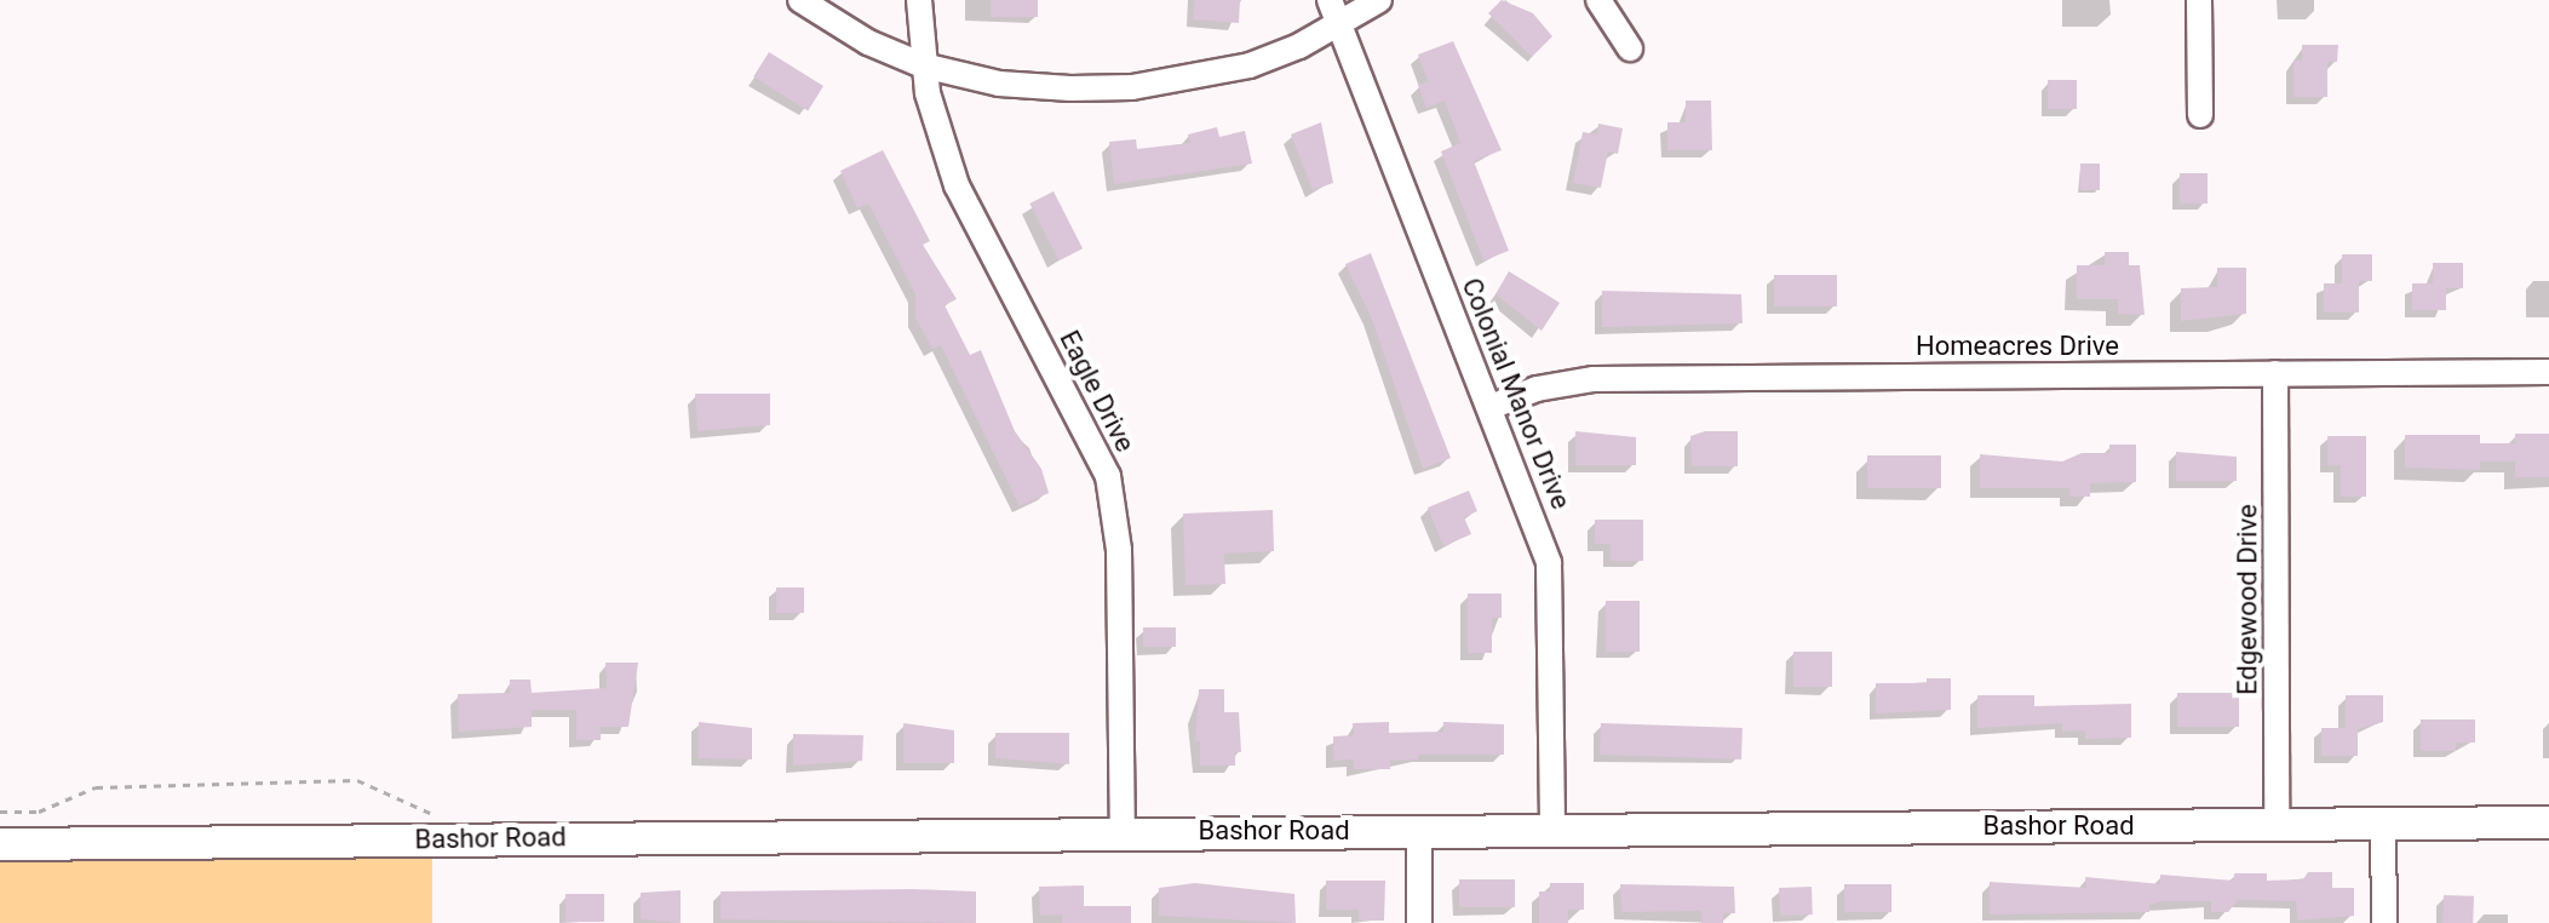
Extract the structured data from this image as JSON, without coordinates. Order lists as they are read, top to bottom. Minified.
{"streets":{"street":["Homeacres Drive","Eagle Drive","Colonial Manor Drive","Edgewood Drive","Bashor Road"]},"crossings":[["Homeacres Drive","Colonial Manor Drive"],["Homeacres Drive","Edgewood Drive"],["Eagle Drive","Bashor Road"],["Colonial Manor Drive","Bashor Road"],["Edgewood Drive","Bashor Road"]]}
